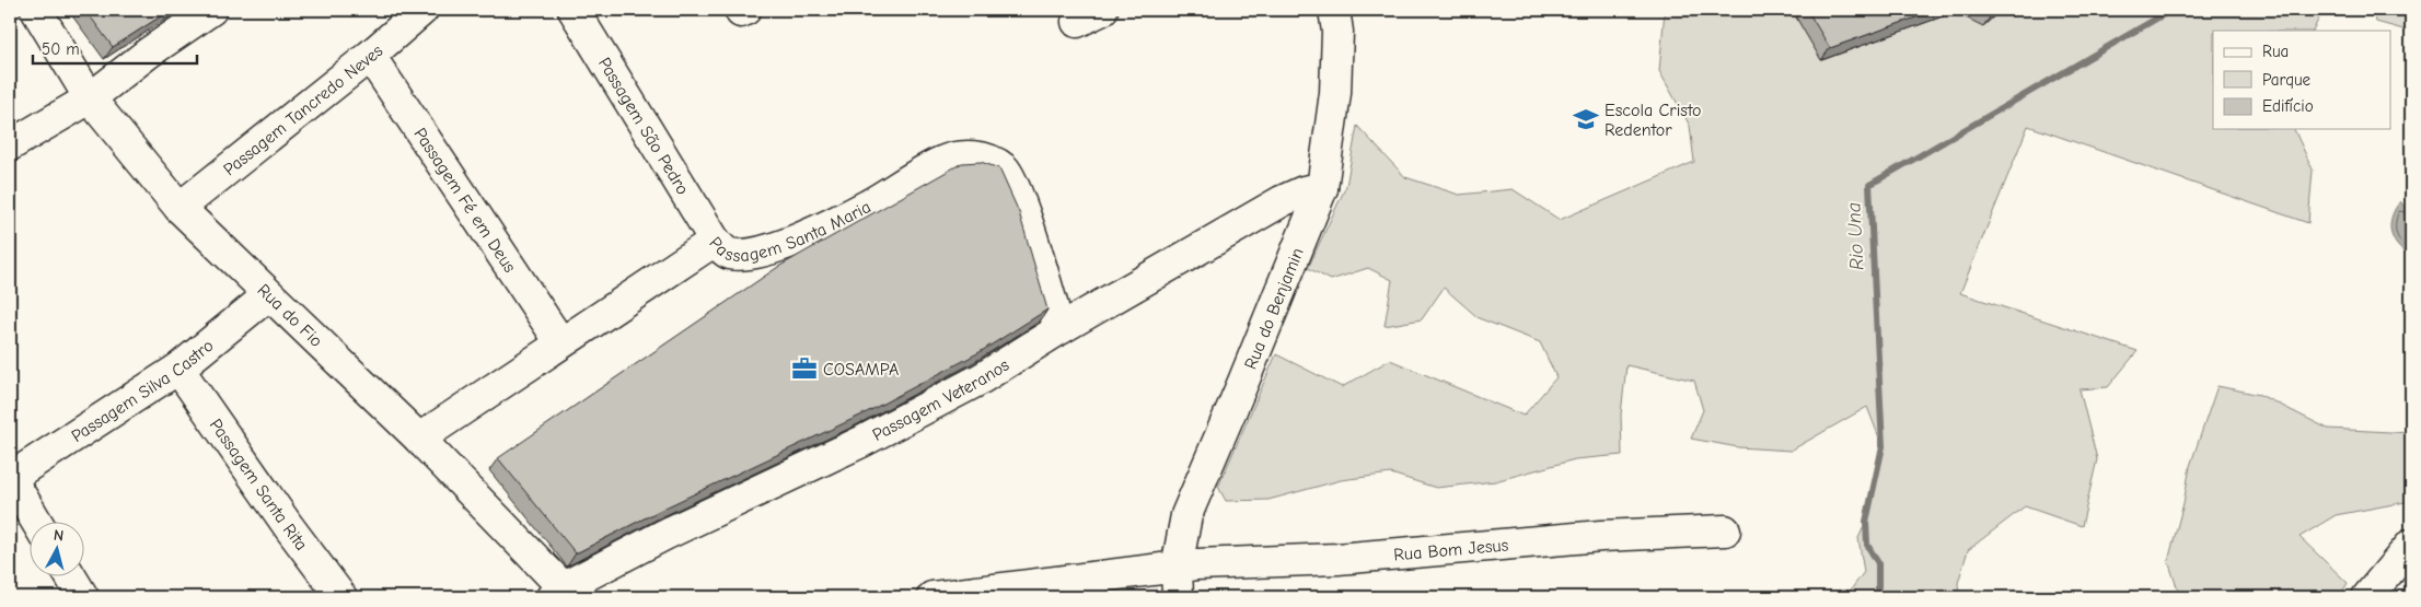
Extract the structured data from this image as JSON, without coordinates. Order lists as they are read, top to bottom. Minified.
{"streets":{"street":["Passagem Tancredo Neves","Passagem São Pedro","Passagem Fé em Deus","Passagem Santa Maria","Rua do Benjamin","Rua do Fio","Passagem Silva Castro","Passagem Veteranos","Passagem Santa Rita","Rua Bom Jesus"]},"crossings":[["Passagem Tancredo Neves","Passagem Fé em Deus"],["Passagem Tancredo Neves","Rua do Fio"],["Passagem São Pedro","Passagem Santa Maria"],["Passagem Fé em Deus","Passagem Santa Maria"],["Passagem Santa Maria","Rua do Fio"],["Passagem Santa Maria","Passagem Veteranos"],["Rua do Benjamin","Passagem Veteranos"],["Rua do Benjamin","Rua Bom Jesus"],["Rua do Fio","Passagem Silva Castro"],["Rua do Fio","Passagem Veteranos"],["Passagem Silva Castro","Passagem Santa Rita"]],"water":["Rio Una"],"places":{"school or university":["Escola Cristo Redentor"],"office":["COSAMPA"]},"legend":["Rua","Parque","Edifício"],"scale_bar":"50 m","north":"top"}
